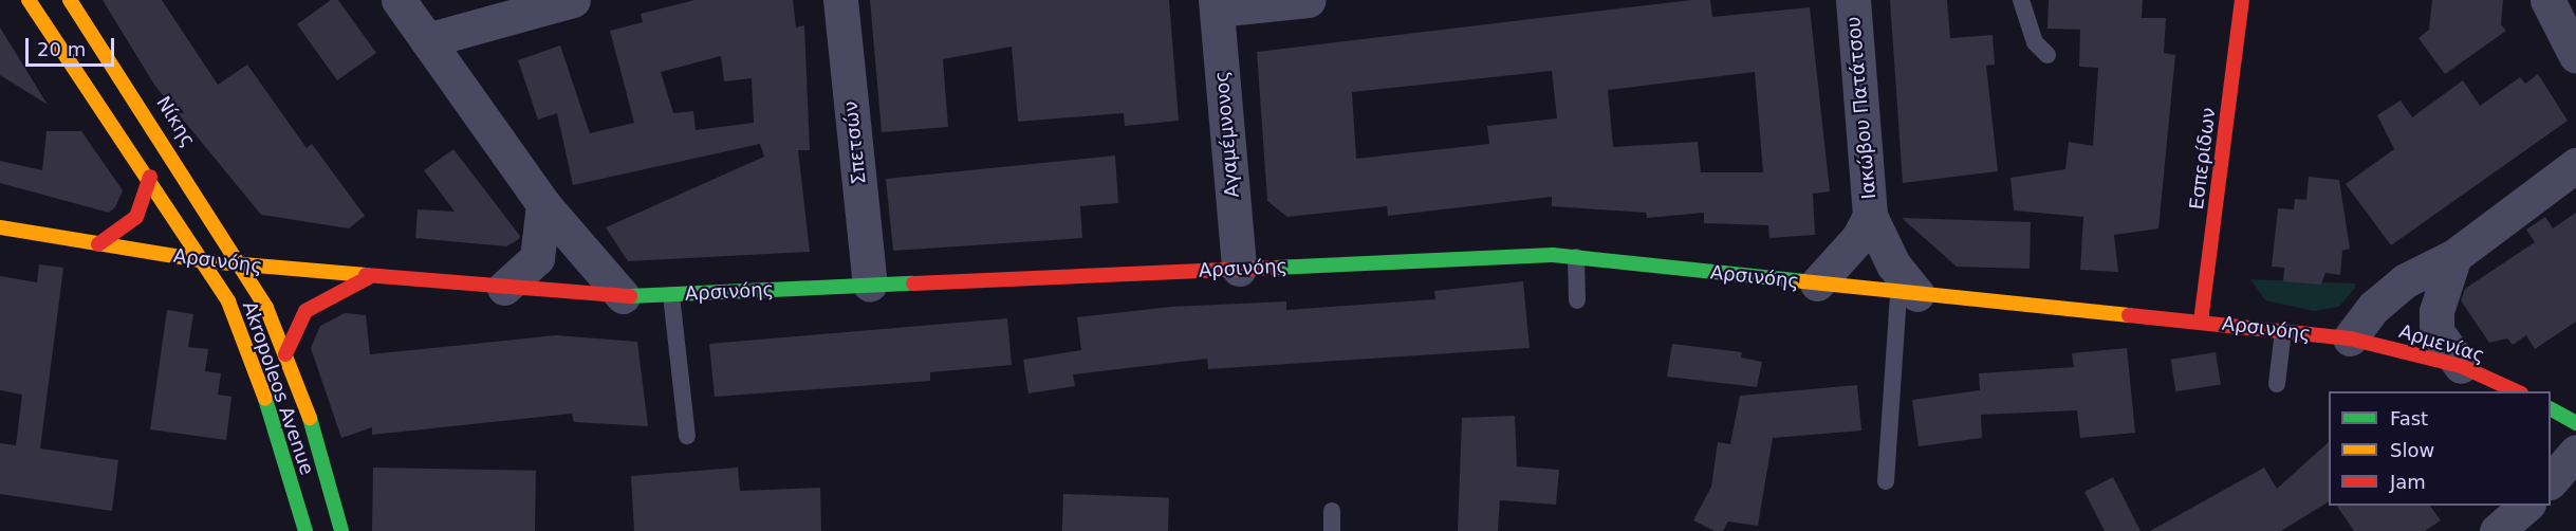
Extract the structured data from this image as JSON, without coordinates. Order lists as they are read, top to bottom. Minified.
{"streets":{"main road":["Νίκης","Εσπερίδων","Αρσινόης","Αρμενίας","Akropoleos Avenue"],"street":["Ιακώβου Πατάτσου","Αγαμέμνονος","Σπετσών"]},"crossings":[["Ιακώβου Πατάτσου","Αρσινόης"],["Νίκης","Αρσινόης"],["Νίκης","Akropoleos Avenue"],["Αγαμέμνονος","Αρσινόης"],["Σπετσών","Αρσινόης"],["Εσπερίδων","Αρσινόης"],["Αρσινόης","Αρμενίας"],["Αρσινόης","Akropoleos Avenue"]],"legend":["Fast","Slow","Jam"],"scale_bar":"20 m"}
